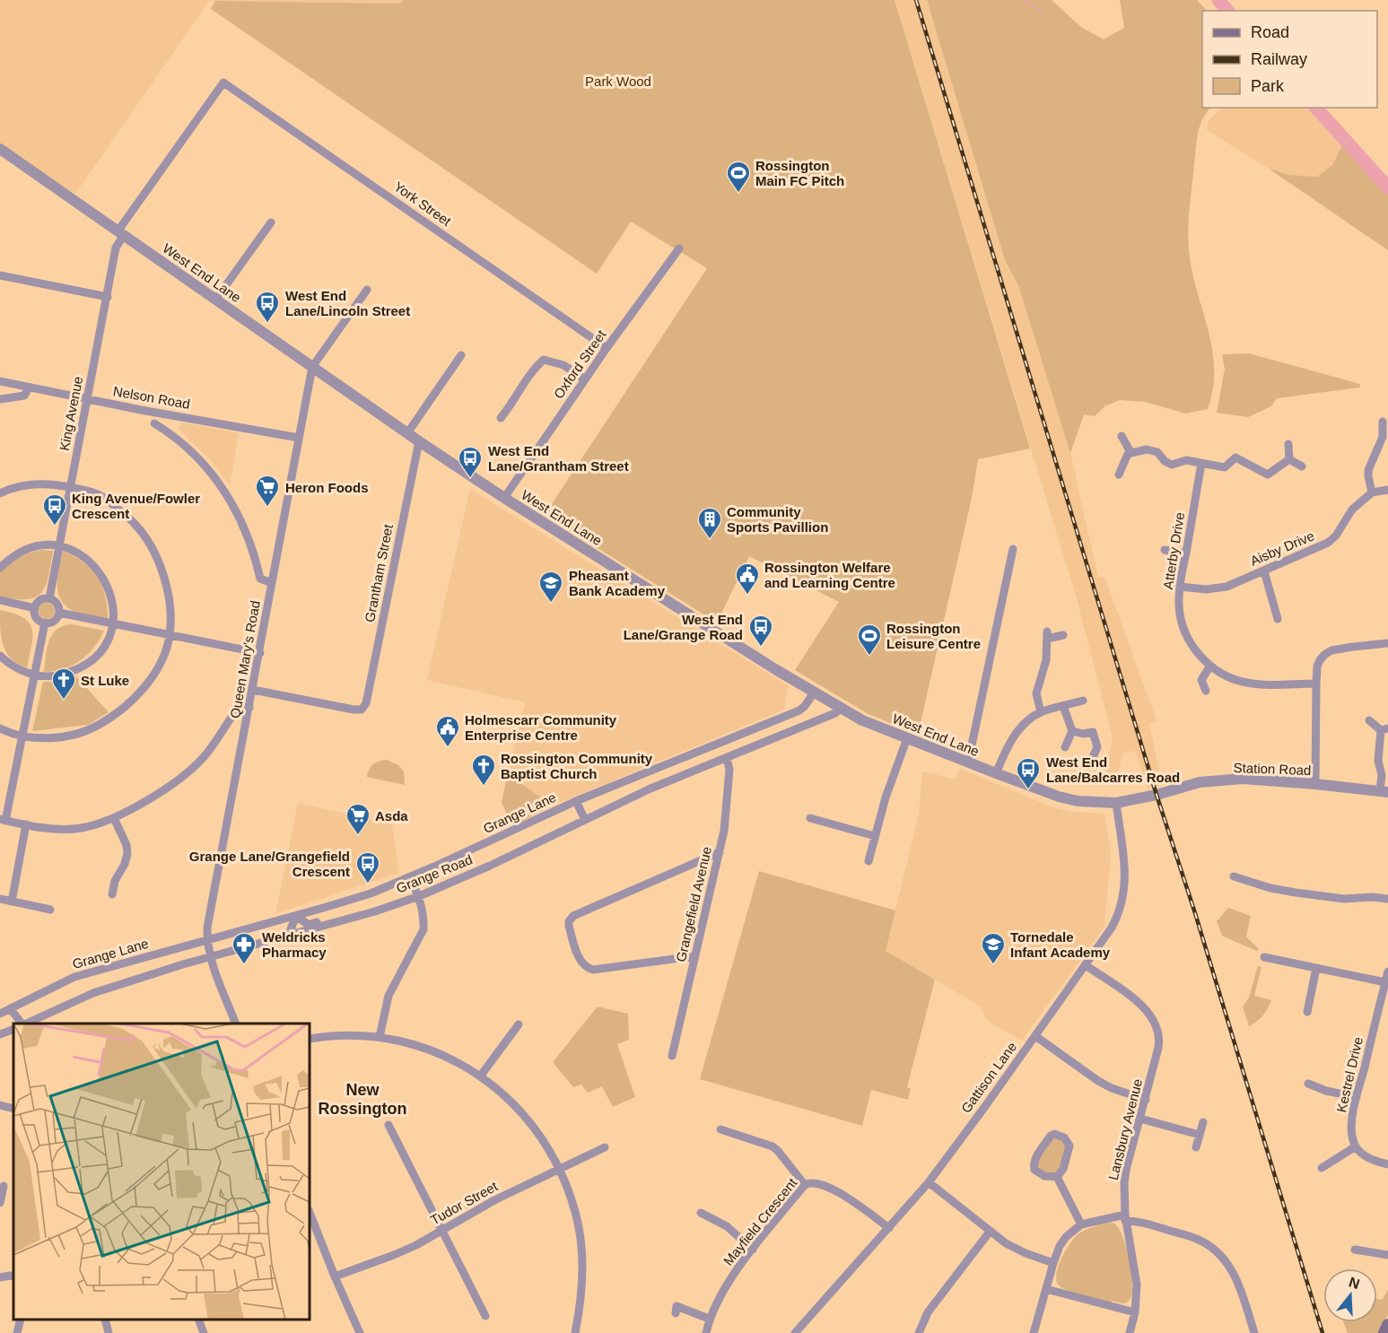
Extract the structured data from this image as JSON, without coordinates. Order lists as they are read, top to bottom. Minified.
{"streets":{"street":["York Street","West End Lane","Oxford Street","Nelson Road","King Avenue","Aisby Drive","Atterby Drive","Grantham Street","Queen Mary's Road","Station Road","Grange Lane","Grange Road","Grangefield Avenue","Kestrel Drive","Gattison Lane","Lansbury Avenue","Tudor Street","Mayfield Crescent"]},"crossings":[["York Street","Oxford Street"],["York Street","King Avenue"],["West End Lane","Oxford Street"],["West End Lane","King Avenue"],["West End Lane","Grantham Street"],["West End Lane","Queen Mary's Road"],["West End Lane","Station Road"],["West End Lane","Grange Lane"],["West End Lane","Grange Road"],["West End Lane","Gattison Lane"],["Nelson Road","King Avenue"],["Nelson Road","Queen Mary's Road"],["Aisby Drive","Atterby Drive"],["Grantham Street","Queen Mary's Road"],["Queen Mary's Road","Grange Lane"],["Queen Mary's Road","Grange Road"],["Grange Lane","Grange Road"],["Grange Road","Grangefield Avenue"],["Gattison Lane","Lansbury Avenue"],["Gattison Lane","Mayfield Crescent"]],"districts":["New Rossington"],"parks":["Park Wood"],"places":{"sports":["Rossington Main FC Pitch","Rossington Leisure Centre"],"bus stop":["West End Lane/Lincoln Street","West End Lane/Grantham Street","King Avenue/Fowler Crescent","West End Lane/Grange Road","West End Lane/Balcarres Road","Grange Lane/Grangefield Crescent"],"supermarket":["Heron Foods","Asda"],"building":["Community Sports Pavillion"],"public building":["Rossington Welfare and Learning Centre","Holmescarr Community Enterprise Centre"],"school or university":["Pheasant Bank Academy","Tornedale Infant Academy"],"church":["St Luke","Rossington Community Baptist Church"],"pharmacy":["Weldricks Pharmacy"]},"legend":["Road","Railway","Park"],"north":"top"}
